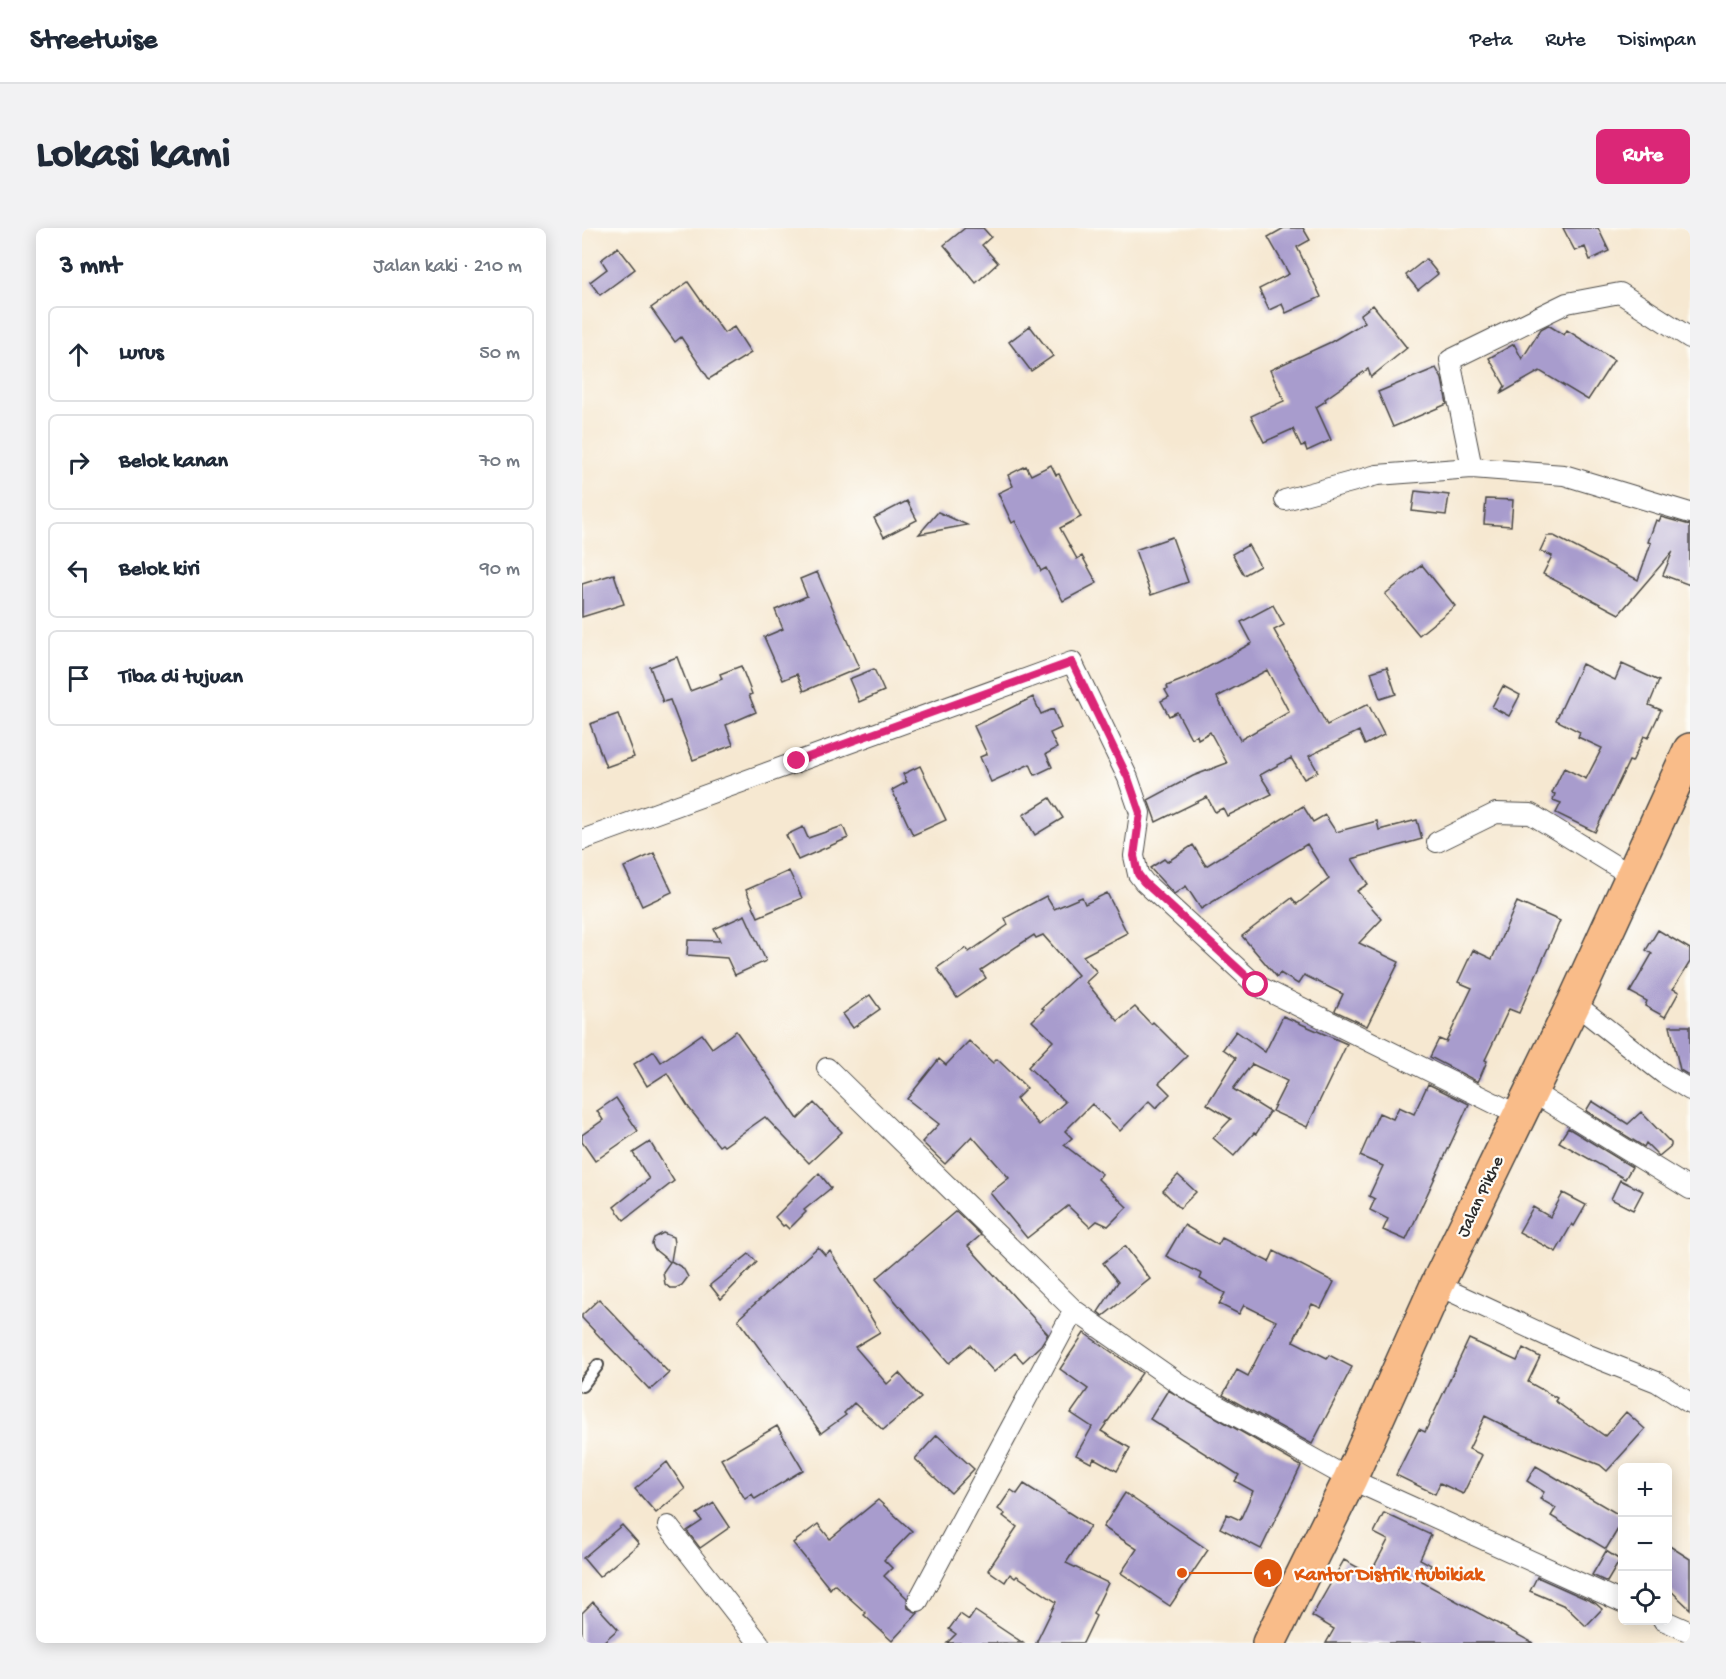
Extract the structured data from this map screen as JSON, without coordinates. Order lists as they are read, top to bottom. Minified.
{"streets":{"highway":["Jalan Pikhe"]},"places":["Kantor Distrik Hubikiak"],"page":{"header":"Streetwise","nav":["Peta","Rute","Disimpan"],"buttons":"Rute","title":"Lokasi kami","heading":["3 mnt","Jalan kaki · 210 m"],"list":[["Lurus","50 m"],["Belok kanan","70 m"],["Belok kiri","90 m"],"Tiba di tujuan"],"map_buttons":["+","−"]}}
